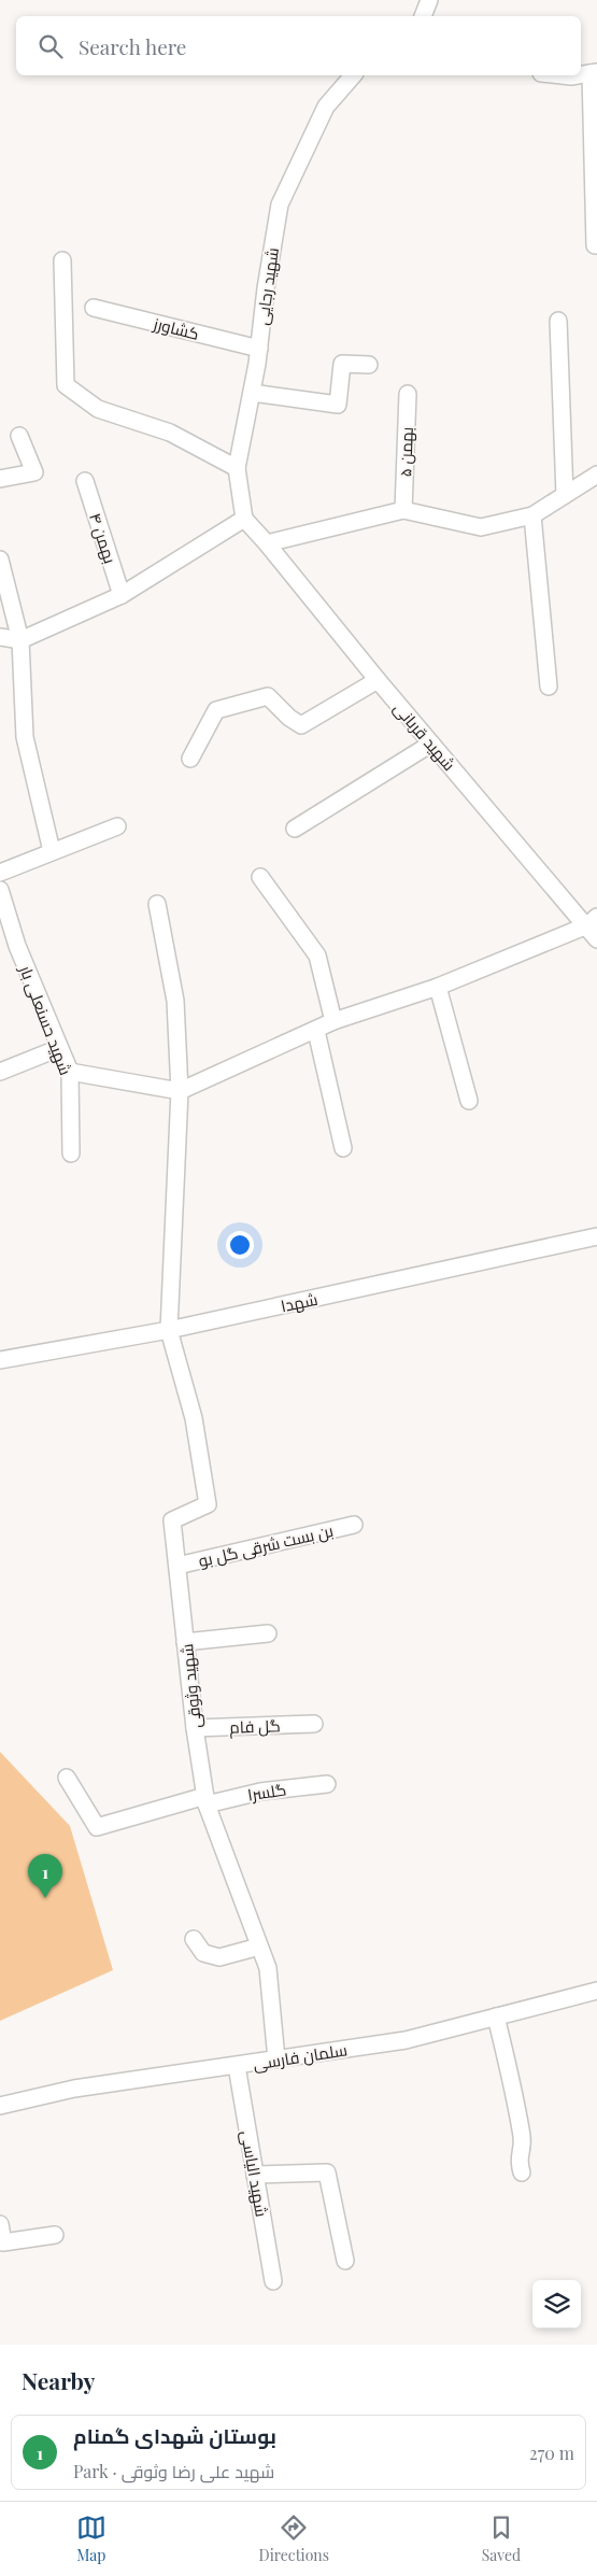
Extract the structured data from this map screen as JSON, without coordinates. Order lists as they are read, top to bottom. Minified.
{"streets":{"street":["شهید رجایی","کشاورز","بهمن ۵","بهمن ۴","شهید قربانی","شهید حسنعلی بار","شهدا","بن بست شرقی گل بو","شهید وثوقی","گل فام","گلسرا","سلمان فارسی","شهید الیاسی"]},"crossings":[["شهید رجایی","کشاورز"],["شهید رجایی","شهید قربانی"],["شهدا","شهید وثوقی"],["بن بست شرقی گل بو","شهید وثوقی"],["شهید وثوقی","گل فام"],["شهید وثوقی","گلسرا"],["شهید وثوقی","سلمان فارسی"],["سلمان فارسی","شهید الیاسی"]],"page":{"search":"Search here","pins":"1","heading":"Nearby","list":[{"mark":"1","name":"بوستان شهدای گمنام","note":"Park · شهید علی رضا وثوقی","value":"270 m"}],"nav":["Map","Directions","Saved"]}}
